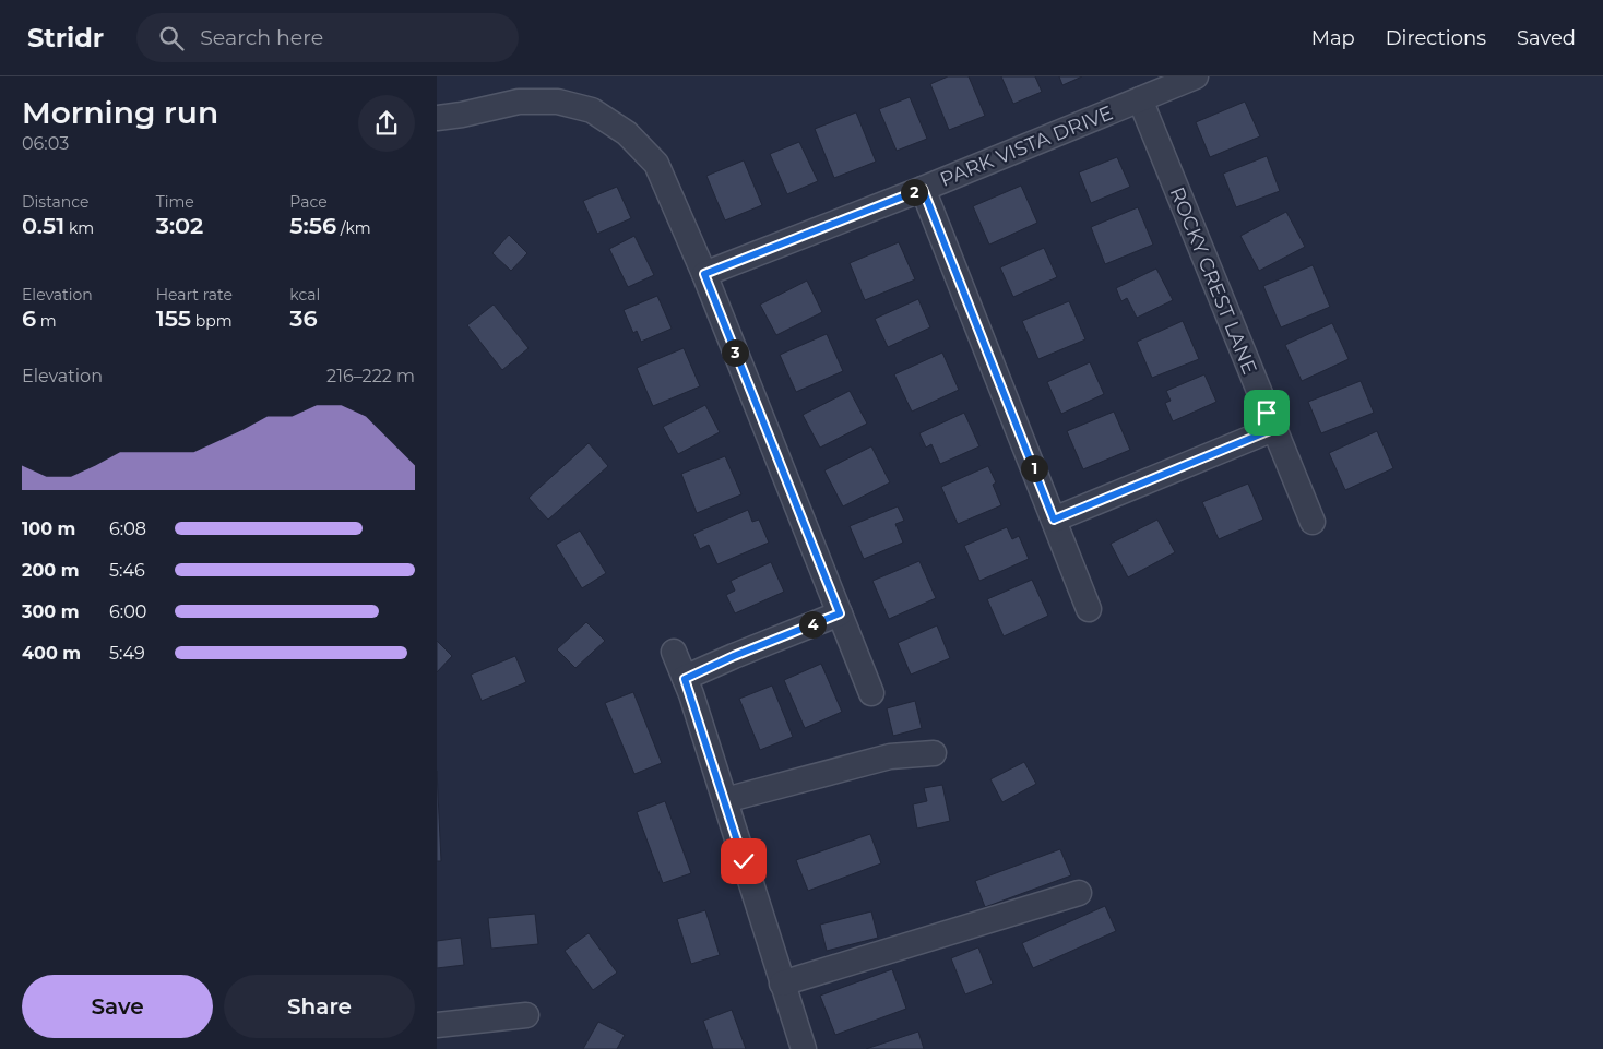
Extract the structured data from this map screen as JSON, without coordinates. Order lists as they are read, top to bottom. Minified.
{"streets":{"street":["PARK VISTA DRIVE","ROCKY CREST LANE"]},"crossings":[["PARK VISTA DRIVE","ROCKY CREST LANE"]],"page":{"header":"Stridr","search":"Search here","nav":["Map","Directions","Saved"],"heading":["Morning run","06:03"],"stats":[["Distance","0.51 km"],["Time","3:02"],["Pace","5:56 /km"],["Elevation","6 m"],["Heart rate","155 bpm"],["kcal","36"]],"pins":["2","3","1","4"],"chart":["Elevation","216–222 m"],"list":[{"name":"100 m","note":"6:08"},{"name":"200 m","note":"5:46"},{"name":"300 m","note":"6:00"},{"name":"400 m","note":"5:49"}],"buttons":["Save","Share"]}}
